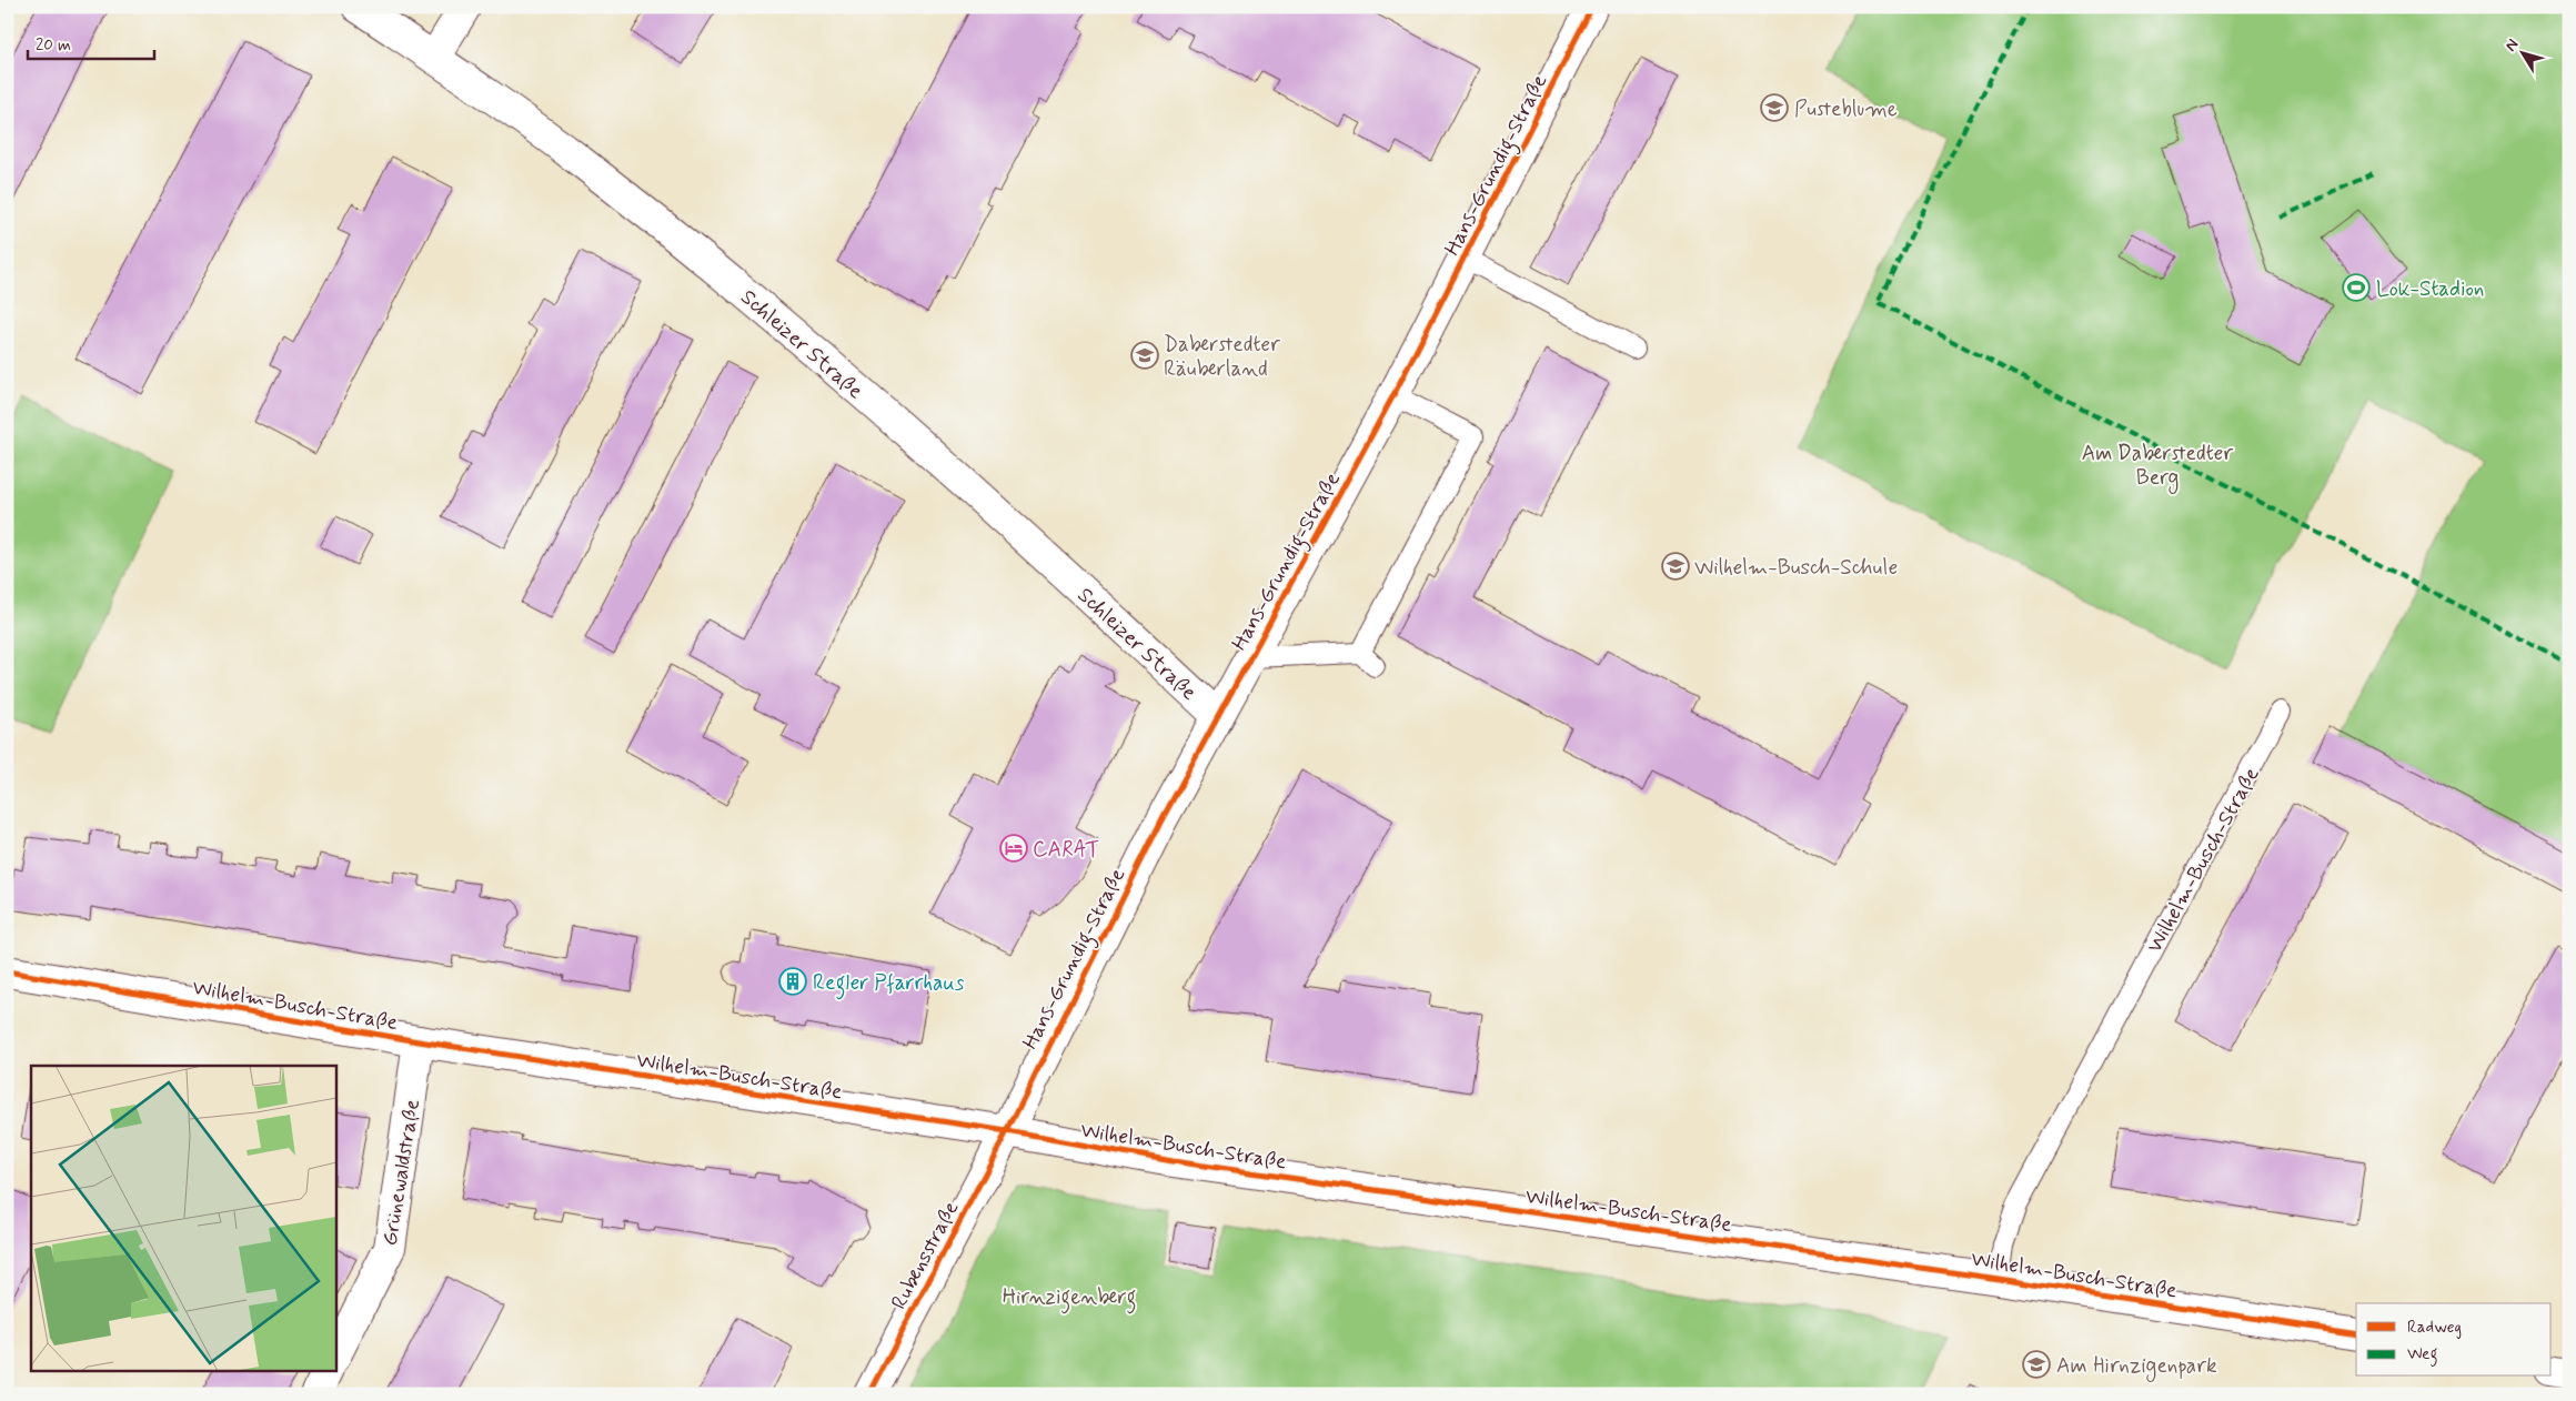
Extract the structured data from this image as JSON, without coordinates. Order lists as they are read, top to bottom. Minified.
{"streets":{"street":["Hans-Grundig-Straße","Schleizer Straße","Wilhelm-Busch-Straße","Grünewaldstraße","Rubensstraße"]},"crossings":[["Hans-Grundig-Straße","Schleizer Straße"],["Hans-Grundig-Straße","Wilhelm-Busch-Straße"],["Hans-Grundig-Straße","Rubensstraße"],["Wilhelm-Busch-Straße","Grünewaldstraße"],["Wilhelm-Busch-Straße","Rubensstraße"]],"parks":["Am Daberstedter Berg","Hirnzigenberg"],"places":{"school or university":["Pusteblume","Daberstedter Räuberland","Wilhelm-Busch-Schule","Am Hirnzigenpark"],"sports":["Lok-Stadion"],"hotel":["CARAT"],"building":["Regler Pfarrhaus"]},"legend":["Radweg","Weg"],"scale_bar":"20 m","north":"top left"}
